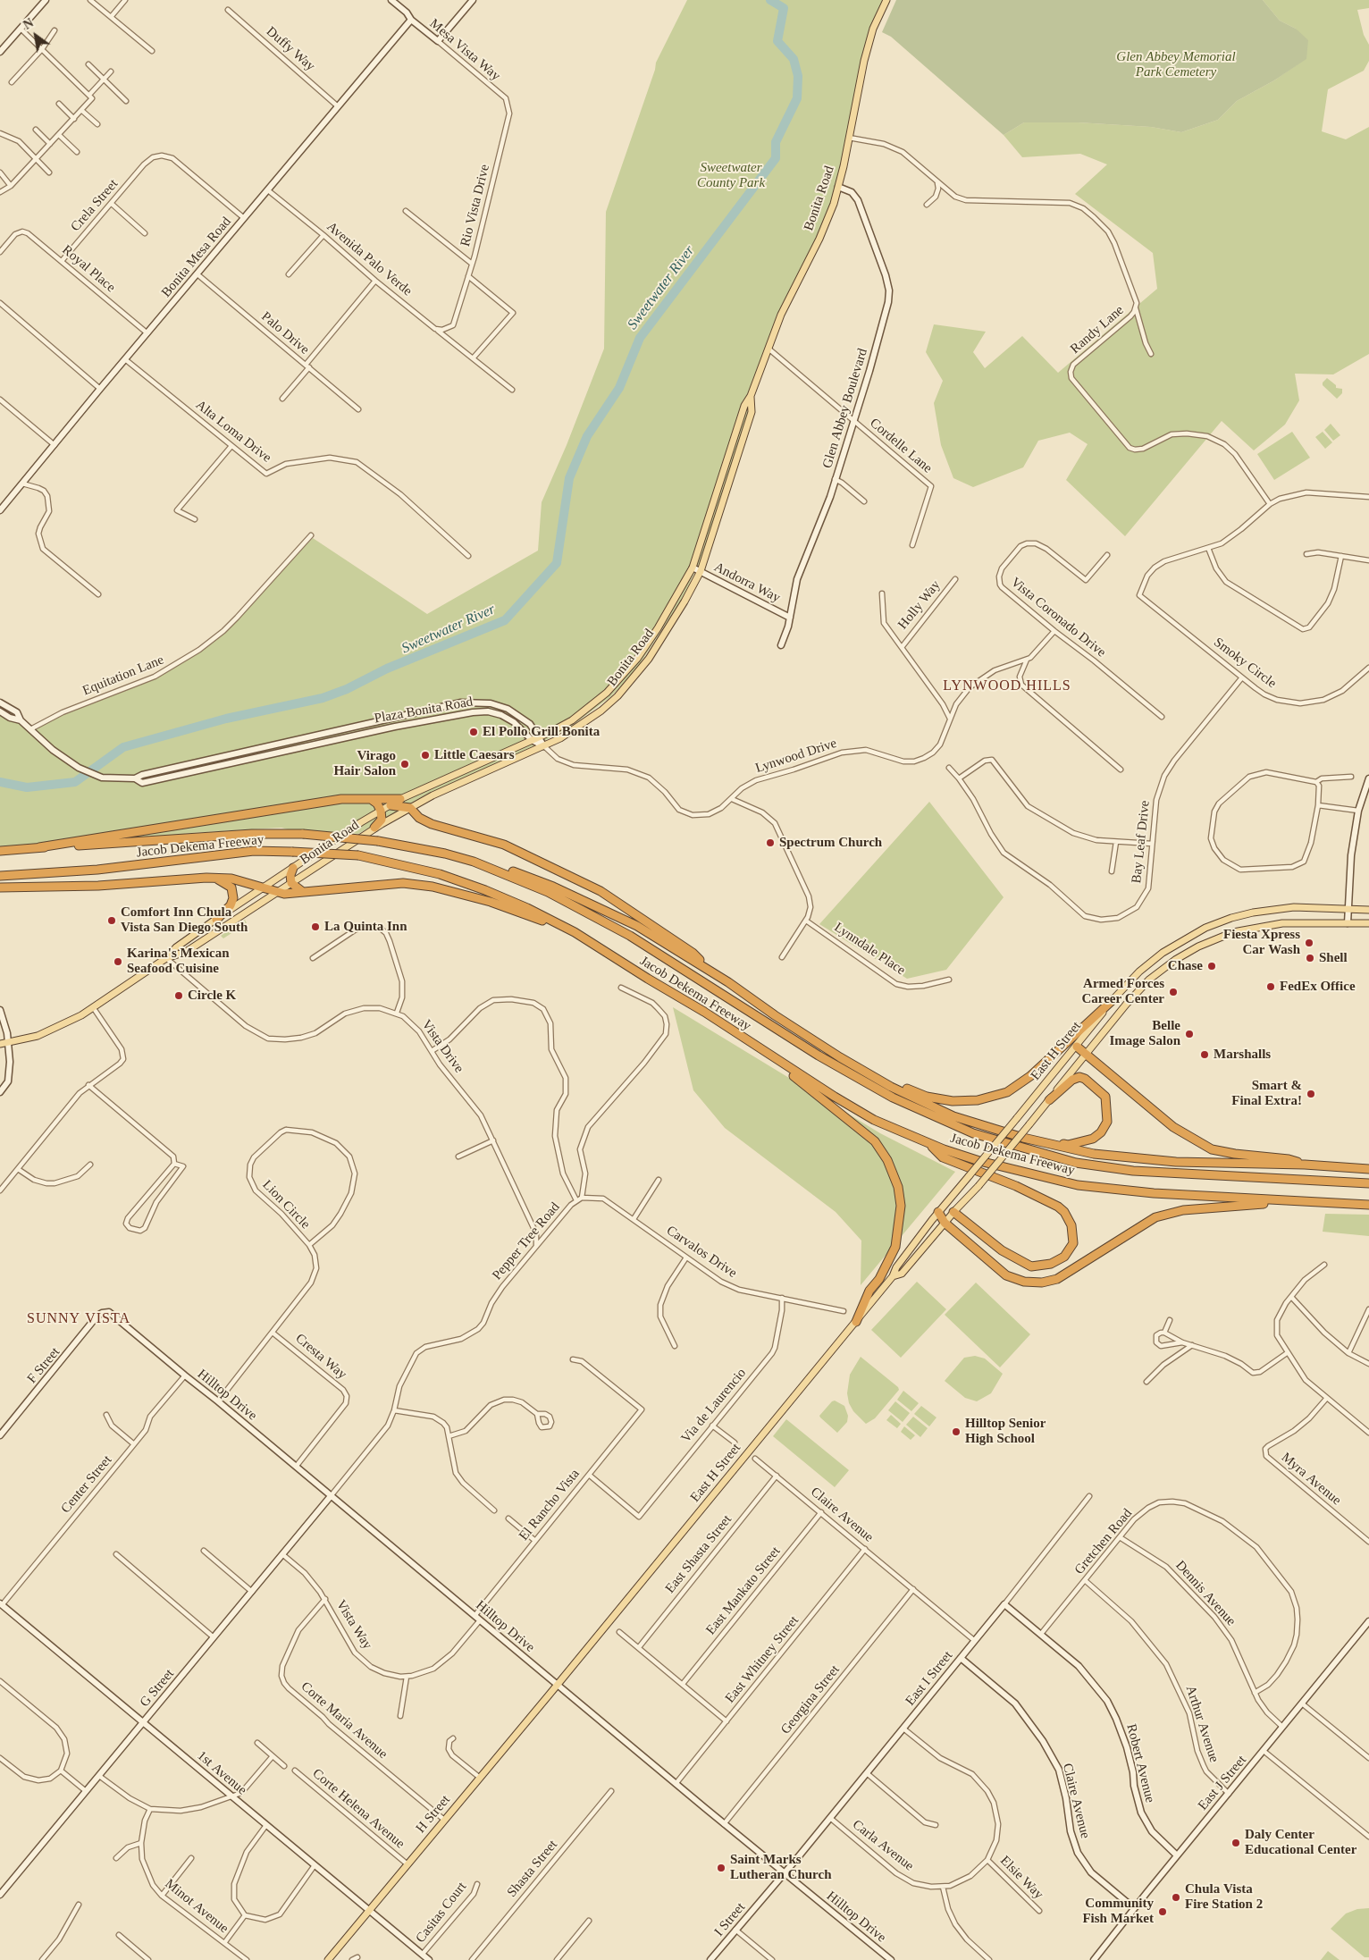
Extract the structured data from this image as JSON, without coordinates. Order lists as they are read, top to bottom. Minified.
{"streets":{"highway":["Jacob Dekema Freeway"],"main road":["Bonita Road","East H Street","H Street"],"street":["Duffy Way","Mesa Vista Way","Crela Street","Rio Vista Drive","Bonita Mesa Road","Avenida Palo Verde","Royal Place","Randy Lane","Palo Drive","Glen Abbey Boulevard","Alta Loma Drive","Cordelle Lane","Andorra Way","Holly Way","Vista Coronado Drive","Smoky Circle","Equitation Lane","Plaza Bonita Road","Lynwood Drive","Bay Leaf Drive","Lynndale Place","Vista Drive","Lion Circle","Pepper Tree Road","Carvalos Drive","Cresta Way","F Street","Hilltop Drive","Via de Laurencio","Myra Avenue","Center Street","El Rancho Vista","Claire Avenue","Gretchen Road","East Shasta Street","East Mankato Street","Dennis Avenue","Vista Way","East Whitney Street","East I Street","G Street","Georgina Street","Corte Maria Avenue","Arthur Avenue","Robert Avenue","1st Avenue","East J Street","Corte Helena Avenue","Carla Avenue","Shasta Street","Elsie Way","Minot Avenue","Casitas Court","I Street"]},"crossings":[["Duffy Way","Bonita Mesa Road"],["Mesa Vista Way","Rio Vista Drive"],["Mesa Vista Way","Bonita Mesa Road"],["Bonita Road","Randy Lane"],["Bonita Road","Glen Abbey Boulevard"],["Bonita Road","Cordelle Lane"],["Bonita Road","Andorra Way"],["Bonita Road","Plaza Bonita Road"],["Bonita Road","Lynwood Drive"],["Crela Street","Bonita Mesa Road"],["Crela Street","Royal Place"],["Rio Vista Drive","Avenida Palo Verde"],["Bonita Mesa Road","Avenida Palo Verde"],["Bonita Mesa Road","Royal Place"],["Bonita Mesa Road","Palo Drive"],["Bonita Mesa Road","Alta Loma Drive"],["Glen Abbey Boulevard","Cordelle Lane"],["Glen Abbey Boulevard","Andorra Way"],["Holly Way","Lynwood Drive"],["Vista Coronado Drive","Lynwood Drive"],["Smoky Circle","Bay Leaf Drive"],["Equitation Lane","Plaza Bonita Road"],["Plaza Bonita Road","Lynwood Drive"],["Vista Drive","Pepper Tree Road"],["East H Street","Hilltop Drive"],["East H Street","H Street"],["Lion Circle","Cresta Way"],["Lion Circle","Hilltop Drive"],["Pepper Tree Road","Carvalos Drive"],["Pepper Tree Road","Hilltop Drive"],["Pepper Tree Road","G Street"],["Carvalos Drive","Via de Laurencio"],["Cresta Way","Hilltop Drive"],["F Street","Hilltop Drive"],["Hilltop Drive","Center Street"],["Hilltop Drive","El Rancho Vista"],["Hilltop Drive","Vista Way"],["Hilltop Drive","East Whitney Street"],["Hilltop Drive","East I Street"],["Hilltop Drive","G Street"],["Hilltop Drive","Georgina Street"],["Hilltop Drive","H Street"],["Hilltop Drive","I Street"],["Via de Laurencio","El Rancho Vista"],["Center Street","1st Avenue"],["Claire Avenue","East Shasta Street"],["Claire Avenue","East Mankato Street"],["Claire Avenue","East Whitney Street"],["Claire Avenue","East I Street"],["Claire Avenue","Georgina Street"],["Claire Avenue","East J Street"],["Gretchen Road","Dennis Avenue"],["Gretchen Road","Arthur Avenue"],["Gretchen Road","Robert Avenue"],["Dennis Avenue","East J Street"],["Vista Way","G Street"],["Vista Way","Corte Maria Avenue"],["East I Street","Robert Avenue"],["East I Street","Carla Avenue"],["East I Street","Elsie Way"],["East I Street","I Street"],["G Street","1st Avenue"],["Corte Maria Avenue","H Street"],["Arthur Avenue","East J Street"],["Robert Avenue","East J Street"],["1st Avenue","H Street"],["1st Avenue","Casitas Court"],["Corte Helena Avenue","H Street"],["Carla Avenue","Elsie Way"]],"districts":["LYNWOOD HILLS","SUNNY VISTA"],"water":["Sweetwater River"],"parks":["Glen Abbey Memorial Park Cemetery","Sweetwater County Park"],"places":["El Pollo Grill Bonita","Little Caesars","Virago Hair Salon","Spectrum Church","Comfort Inn Chula Vista San Diego South","La Quinta Inn","Fiesta Xpress Car Wash","Shell","Karina's Mexican Seafood Cuisine","Chase","FedEx Office","Armed Forces Career Center","Circle K","Belle Image Salon","Marshalls","Smart & Final Extra!","Hilltop Senior High School","Daly Center Educational Center","Saint Marks Lutheran Church","Chula Vista Fire Station 2","Community Fish Market"],"north":"top left"}
